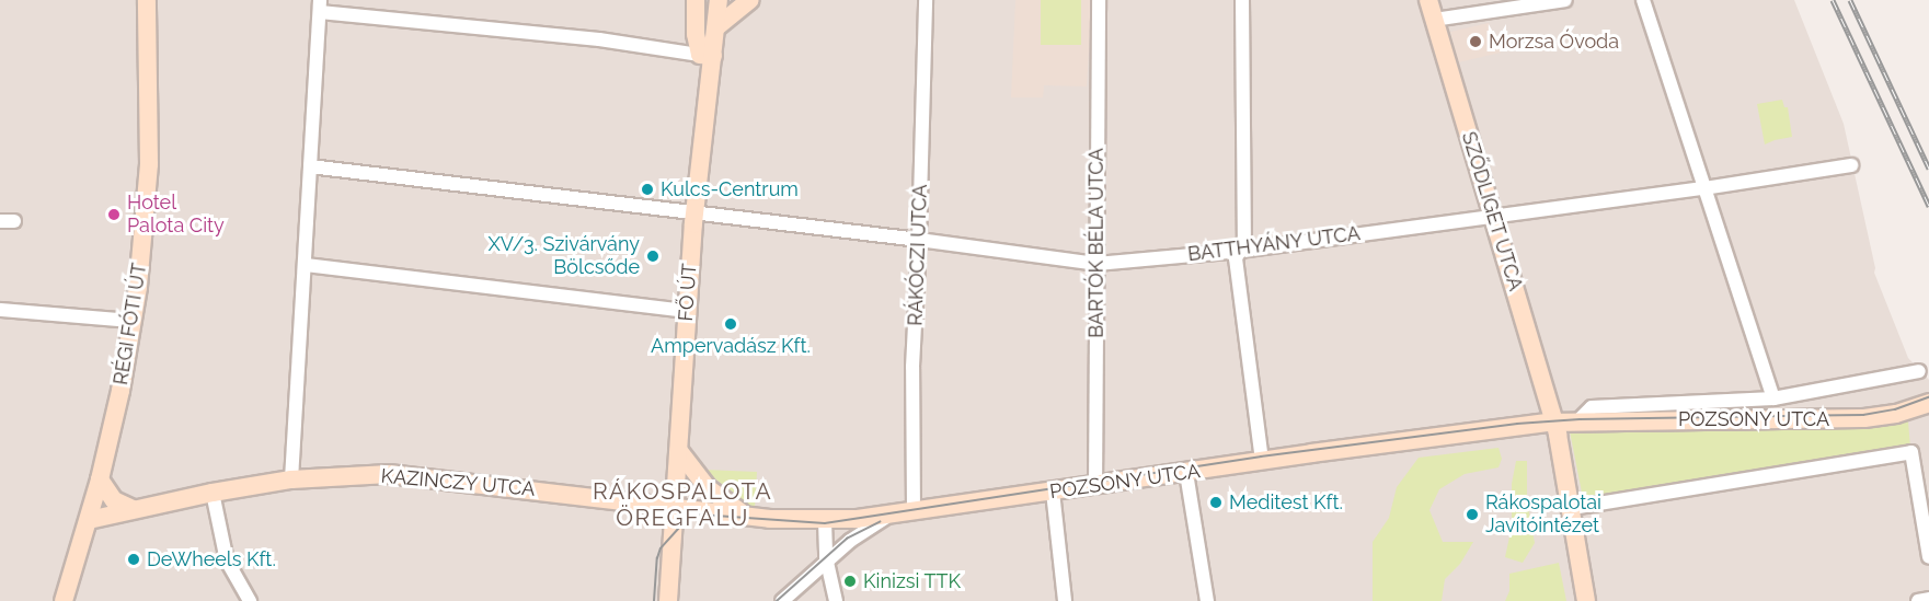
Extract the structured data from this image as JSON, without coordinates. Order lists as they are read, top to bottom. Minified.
{"streets":{"street":["SZŐDLIGET UTCA","BARTÓK BÉLA UTCA","BATTHYÁNY UTCA","RÁKÓCZI UTCA","FŐ ÚT","RÉGI FÓTI ÚT","POZSONY UTCA","KAZINCZY UTCA"]},"crossings":[["SZŐDLIGET UTCA","BATTHYÁNY UTCA"],["SZŐDLIGET UTCA","POZSONY UTCA"],["BARTÓK BÉLA UTCA","BATTHYÁNY UTCA"],["BARTÓK BÉLA UTCA","POZSONY UTCA"],["BATTHYÁNY UTCA","RÁKÓCZI UTCA"],["BATTHYÁNY UTCA","FŐ ÚT"],["RÁKÓCZI UTCA","POZSONY UTCA"],["FŐ ÚT","POZSONY UTCA"],["FŐ ÚT","KAZINCZY UTCA"],["RÉGI FÓTI ÚT","KAZINCZY UTCA"],["POZSONY UTCA","KAZINCZY UTCA"]],"districts":["RÁKOSPALOTA ÖREGFALU"],"places":["Morzsa Óvoda","Kulcs-Centrum","Hotel Palota City","XV/3. Szivárvány Bölcsőde","Ampervadász Kft.","Meditest Kft.","Rákospalotai Javítóintézet","DeWheels Kft.","Kinizsi TTK"]}
